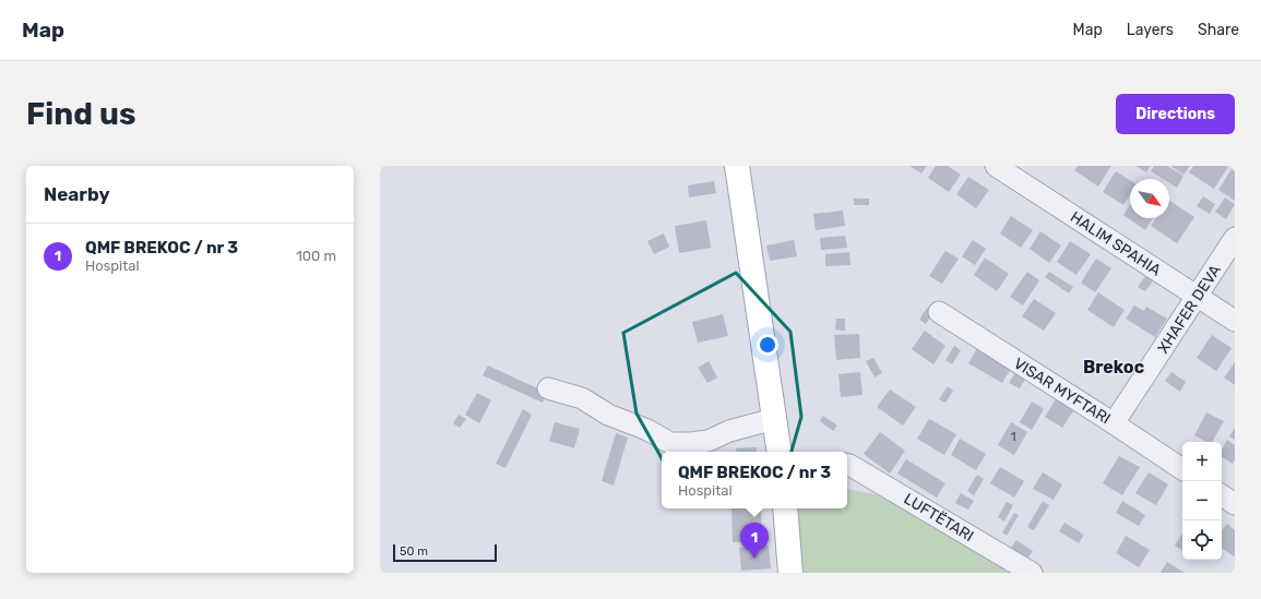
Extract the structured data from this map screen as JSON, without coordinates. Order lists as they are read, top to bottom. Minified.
{"streets":{"street":["HALIM SPAHIA","XHAFER DEVA","VISAR MYFTARI","LUFTËTARI"]},"crossings":[["HALIM SPAHIA","XHAFER DEVA"],["XHAFER DEVA","VISAR MYFTARI"]],"districts":["Brekoc"],"house_numbers":["1"],"scale_bar":"50 m","north":"bottom right","page":{"header":"Map","nav":["Map","Layers","Share"],"buttons":"Directions","title":"Find us","heading":"Nearby","list":[{"mark":"1","name":"QMF BREKOC / nr 3","note":"Hospital","value":"100 m"}],"map_buttons":["+","−"],"popup":["QMF BREKOC / nr 3","Hospital"],"pins":"1","scale":"50 m"}}
